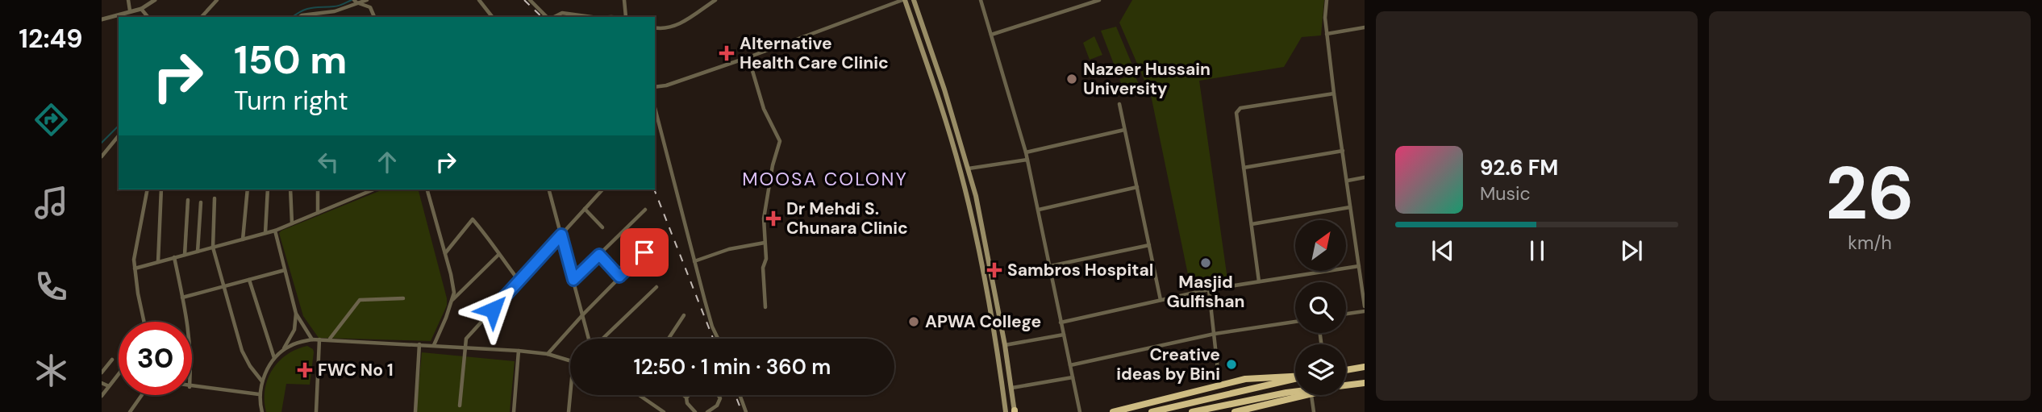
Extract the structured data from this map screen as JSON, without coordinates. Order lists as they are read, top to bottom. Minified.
{"districts":["MOOSA COLONY"],"places":{"health":["Alternative Health Care Clinic","Dr Mehdi S. Chunara Clinic","Sambros Hospital","FWC No 1"],"other":["Nazeer Hussain University","Masjid Gulfishan","APWA College","Creative ideas by Bini"]},"north":"top right","page":{"tabs":"12:49","tile":["26","km/h"],"turn":["150 m","Turn right"],"song":["92.6 FM","Music"],"limit":"30","trip":"12:50 · 1 min · 360 m"}}
